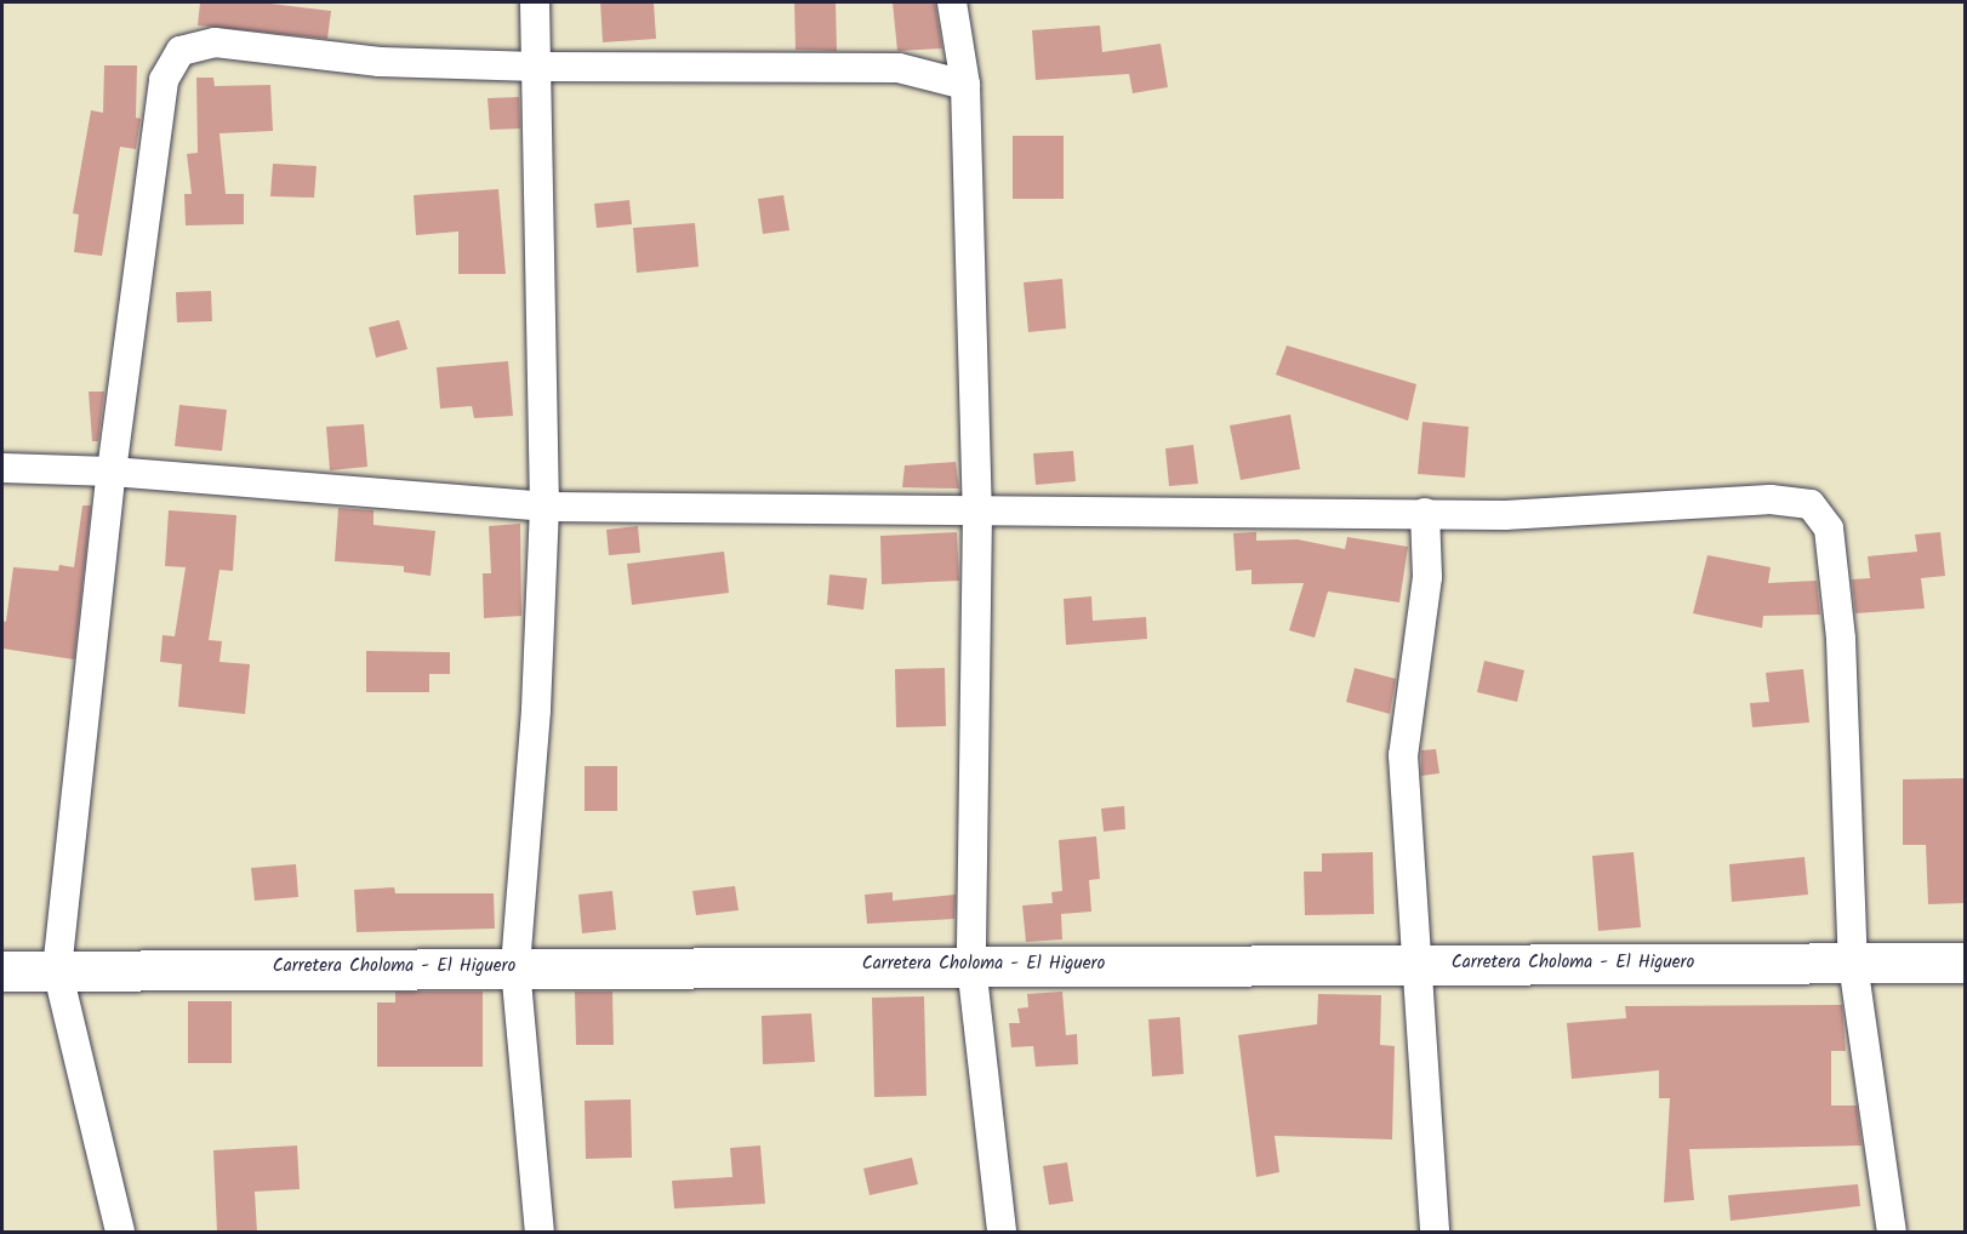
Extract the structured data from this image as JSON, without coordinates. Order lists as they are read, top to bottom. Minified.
{"streets":{"street":["Carretera Choloma - El Higuero"]}}
